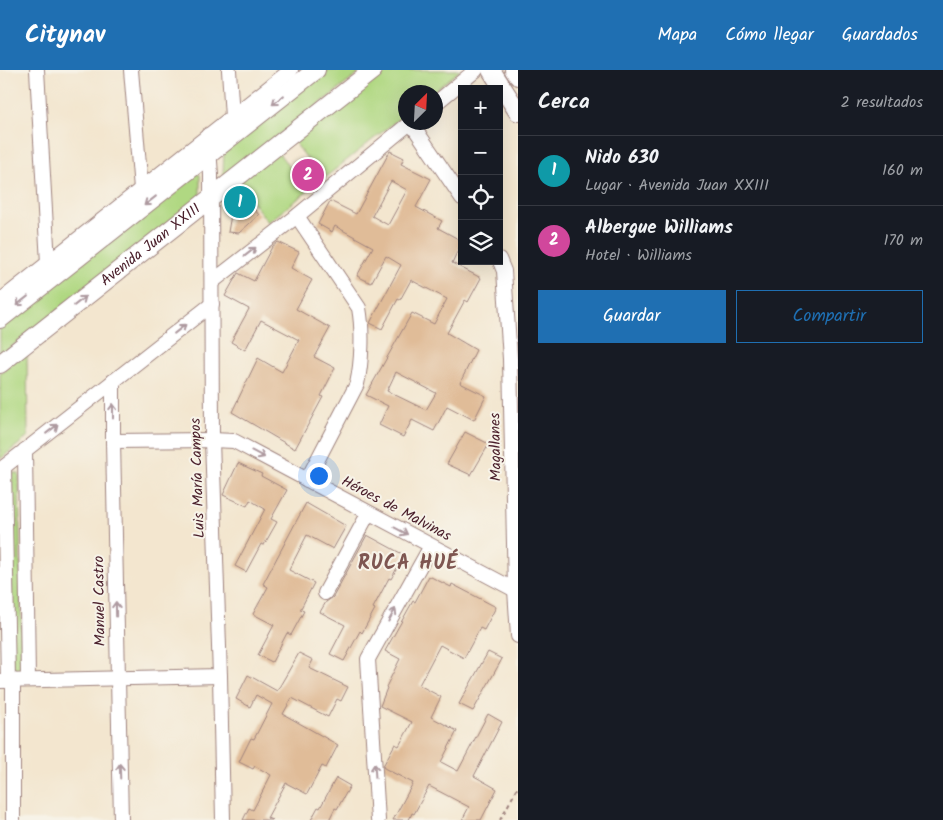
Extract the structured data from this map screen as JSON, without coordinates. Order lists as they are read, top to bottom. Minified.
{"streets":{"street":["Avenida Juan XXIII","Magallanes","Luis María Campos","Héroes de Malvinas","Manuel Castro"]},"crossings":[["Avenida Juan XXIII","Luis María Campos"],["Magallanes","Héroes de Malvinas"],["Luis María Campos","Héroes de Malvinas"],["Héroes de Malvinas","Manuel Castro"]],"one_way":["Héroes de Malvinas"],"districts":["RUCA HUÉ"],"north":"top right","page":{"header":"Citynav","nav":["Mapa","Cómo llegar","Guardados"],"heading":["Cerca","2 resultados"],"map_buttons":["+","−"],"list":[{"mark":"1","name":"Nido 630","note":"Lugar · Avenida Juan XXIII","value":"160 m"},{"mark":"2","name":"Albergue Williams","note":"Hotel · Williams","value":"170 m"}],"pins":["2","1"],"buttons":["Guardar","Compartir"]}}
